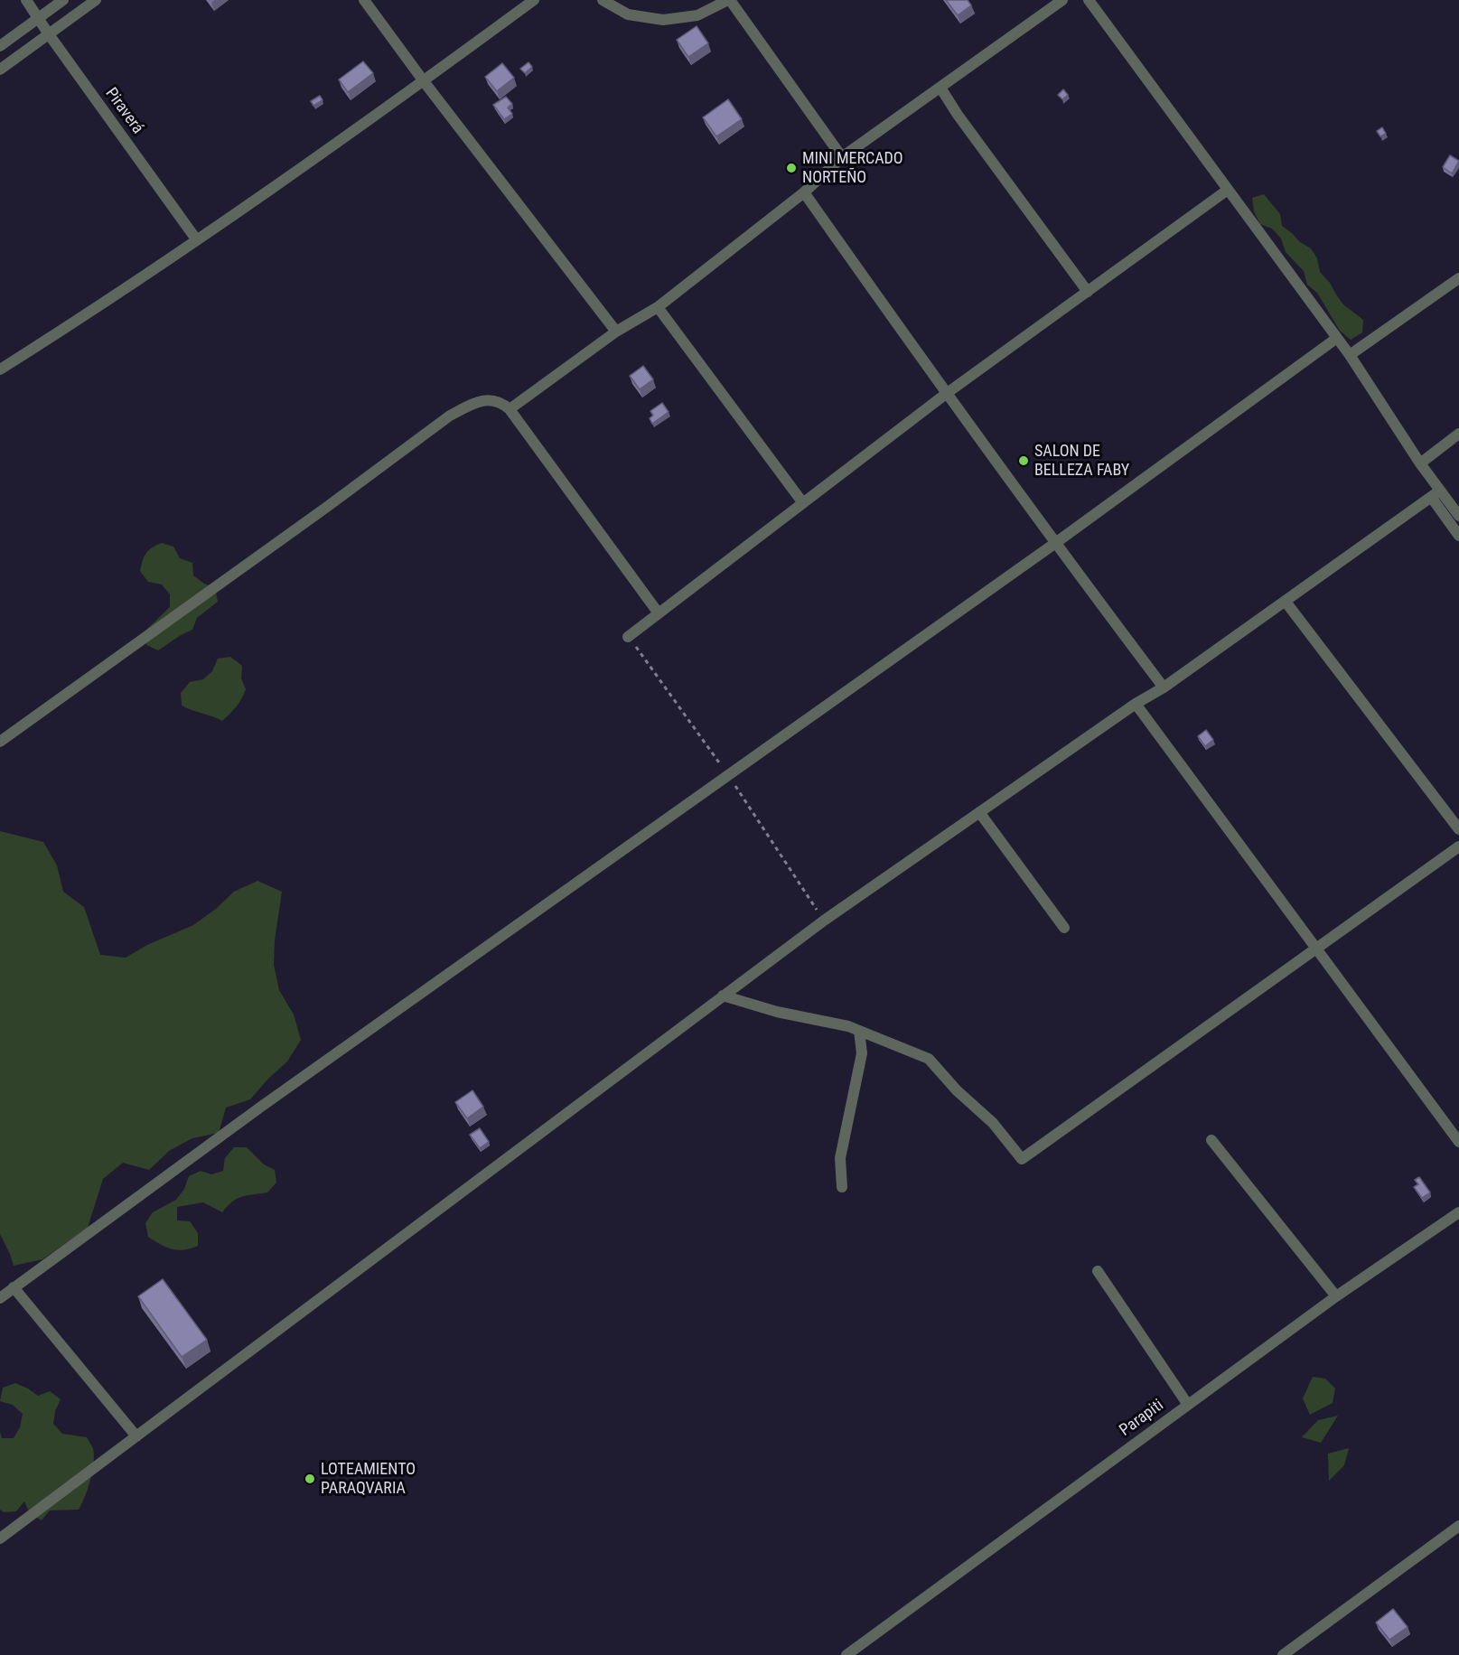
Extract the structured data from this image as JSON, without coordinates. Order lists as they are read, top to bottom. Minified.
{"streets":{"street":["Piraverá","Parapiti"]},"places":["MINI MERCADO NORTEÑO","SALON DE BELLEZA FABY","LOTEAMIENTO PARAQVARIA"]}
